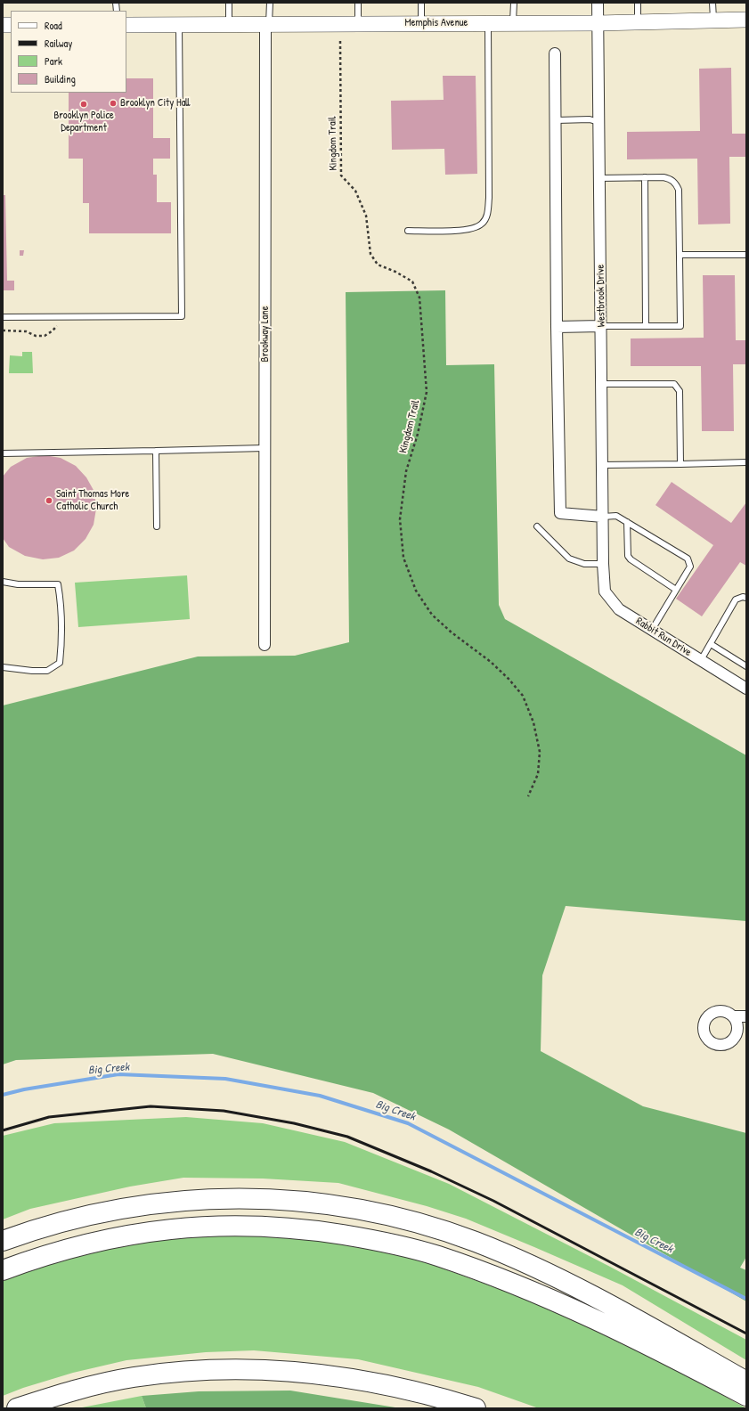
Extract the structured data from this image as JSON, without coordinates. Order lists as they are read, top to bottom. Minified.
{"streets":{"main road":["Memphis Avenue"],"street":["Westbrook Drive","Brookway Lane","Rabbit Run Drive"],"path":["Kingdom Trail"]},"crossings":[["Memphis Avenue","Westbrook Drive"],["Memphis Avenue","Brookway Lane"],["Westbrook Drive","Rabbit Run Drive"]],"water":["Big Creek"],"places":["Brooklyn City Hall","Brooklyn Police Department","Saint Thomas More Catholic Church"],"legend":["Road","Railway","Park","Building"]}
